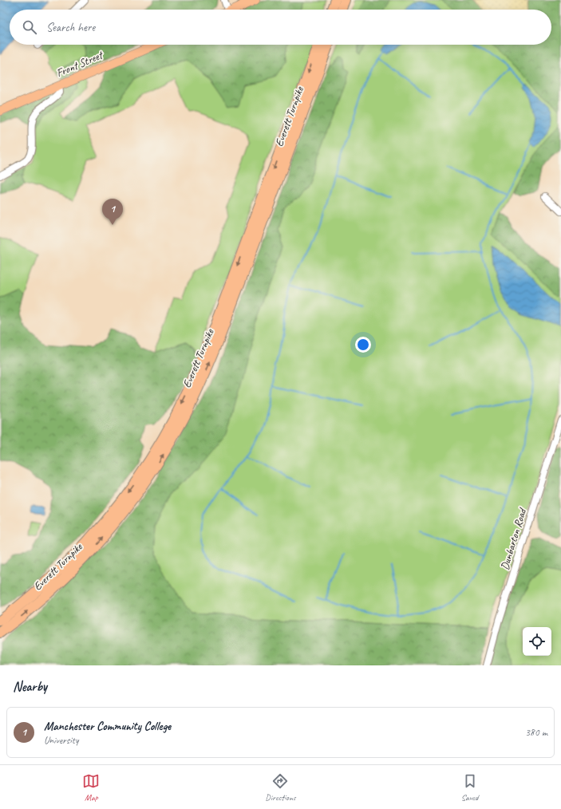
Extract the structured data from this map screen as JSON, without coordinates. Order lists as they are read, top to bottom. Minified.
{"streets":{"highway":["Everett Turnpike"],"main road":["Front Street"],"street":["Dunbarton Road"]},"page":{"search":"Search here","pins":"1","heading":"Nearby","list":[{"mark":"1","name":"Manchester Community College","note":"University","value":"380 m"}],"nav":["Map","Directions","Saved"]}}
